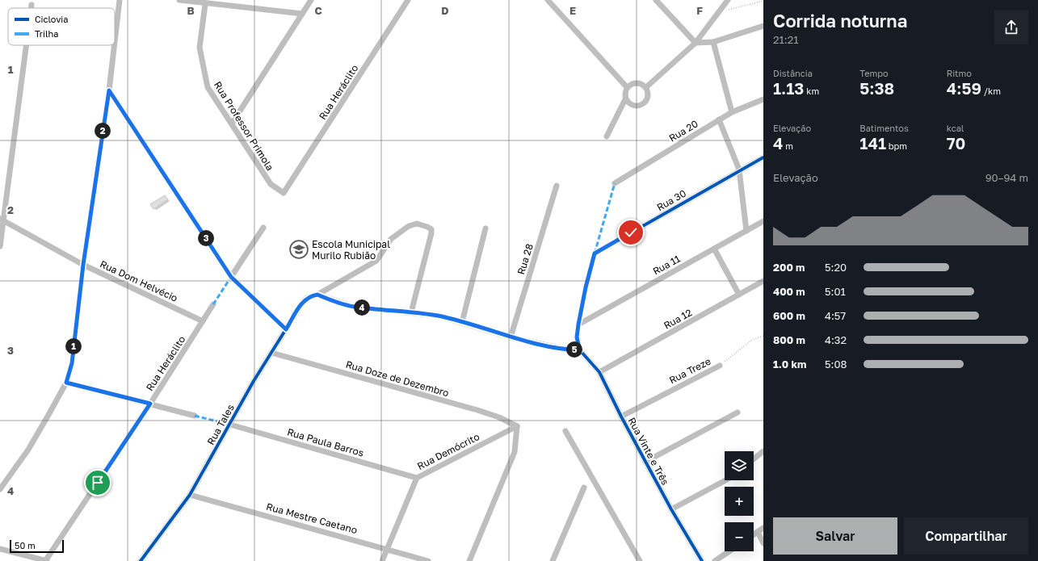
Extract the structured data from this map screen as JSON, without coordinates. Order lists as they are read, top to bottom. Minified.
{"streets":{"street":["Rua Heráclito","Rua Professor Primola","Rua 20","Rua 30","Rua 28","Rua 11","Rua Dom Helvécio","Rua 12","Rua Treze","Rua Doze de Dezembro","Rua Tales","Rua Paula Barros","Rua Demócrito","Rua Vinte e Três","Rua Mestre Caetano"]},"crossings":[["Rua Heráclito","Rua Professor Primola"],["Rua Heráclito","Rua Dom Helvécio"],["Rua 30","Rua 11"],["Rua 12","Rua Vinte e Três"],["Rua Treze","Rua Vinte e Três"],["Rua Doze de Dezembro","Rua Tales"],["Rua Doze de Dezembro","Rua Demócrito"],["Rua Tales","Rua Paula Barros"],["Rua Tales","Rua Mestre Caetano"],["Rua Paula Barros","Rua Demócrito"],["Rua Demócrito","Rua Mestre Caetano"]],"places":{"school or university":["Escola Municipal Murilo Rubião"]},"legend":["Ciclovia","Trilha"],"scale_bar":"50 m","page":{"heading":["Corrida noturna","21:21"],"stats":[["Distância","1.13 km"],["Tempo","5:38"],["Ritmo","4:59 /km"],["Elevação","4 m"],["Batimentos","141 bpm"],["kcal","70"]],"pins":["2","3","4","1","5"],"chart":["Elevação","90–94 m"],"list":[{"name":"200 m","note":"5:20"},{"name":"400 m","note":"5:01"},{"name":"600 m","note":"4:57"},{"name":"800 m","note":"4:32"},{"name":"1.0 km","note":"5:08"}],"map_buttons":["+","−"],"buttons":["Salvar","Compartilhar"],"scale":"50 m"},"grid":{"columns":["B","C","D","E","F"],"rows":["1","2","3","4"]}}
